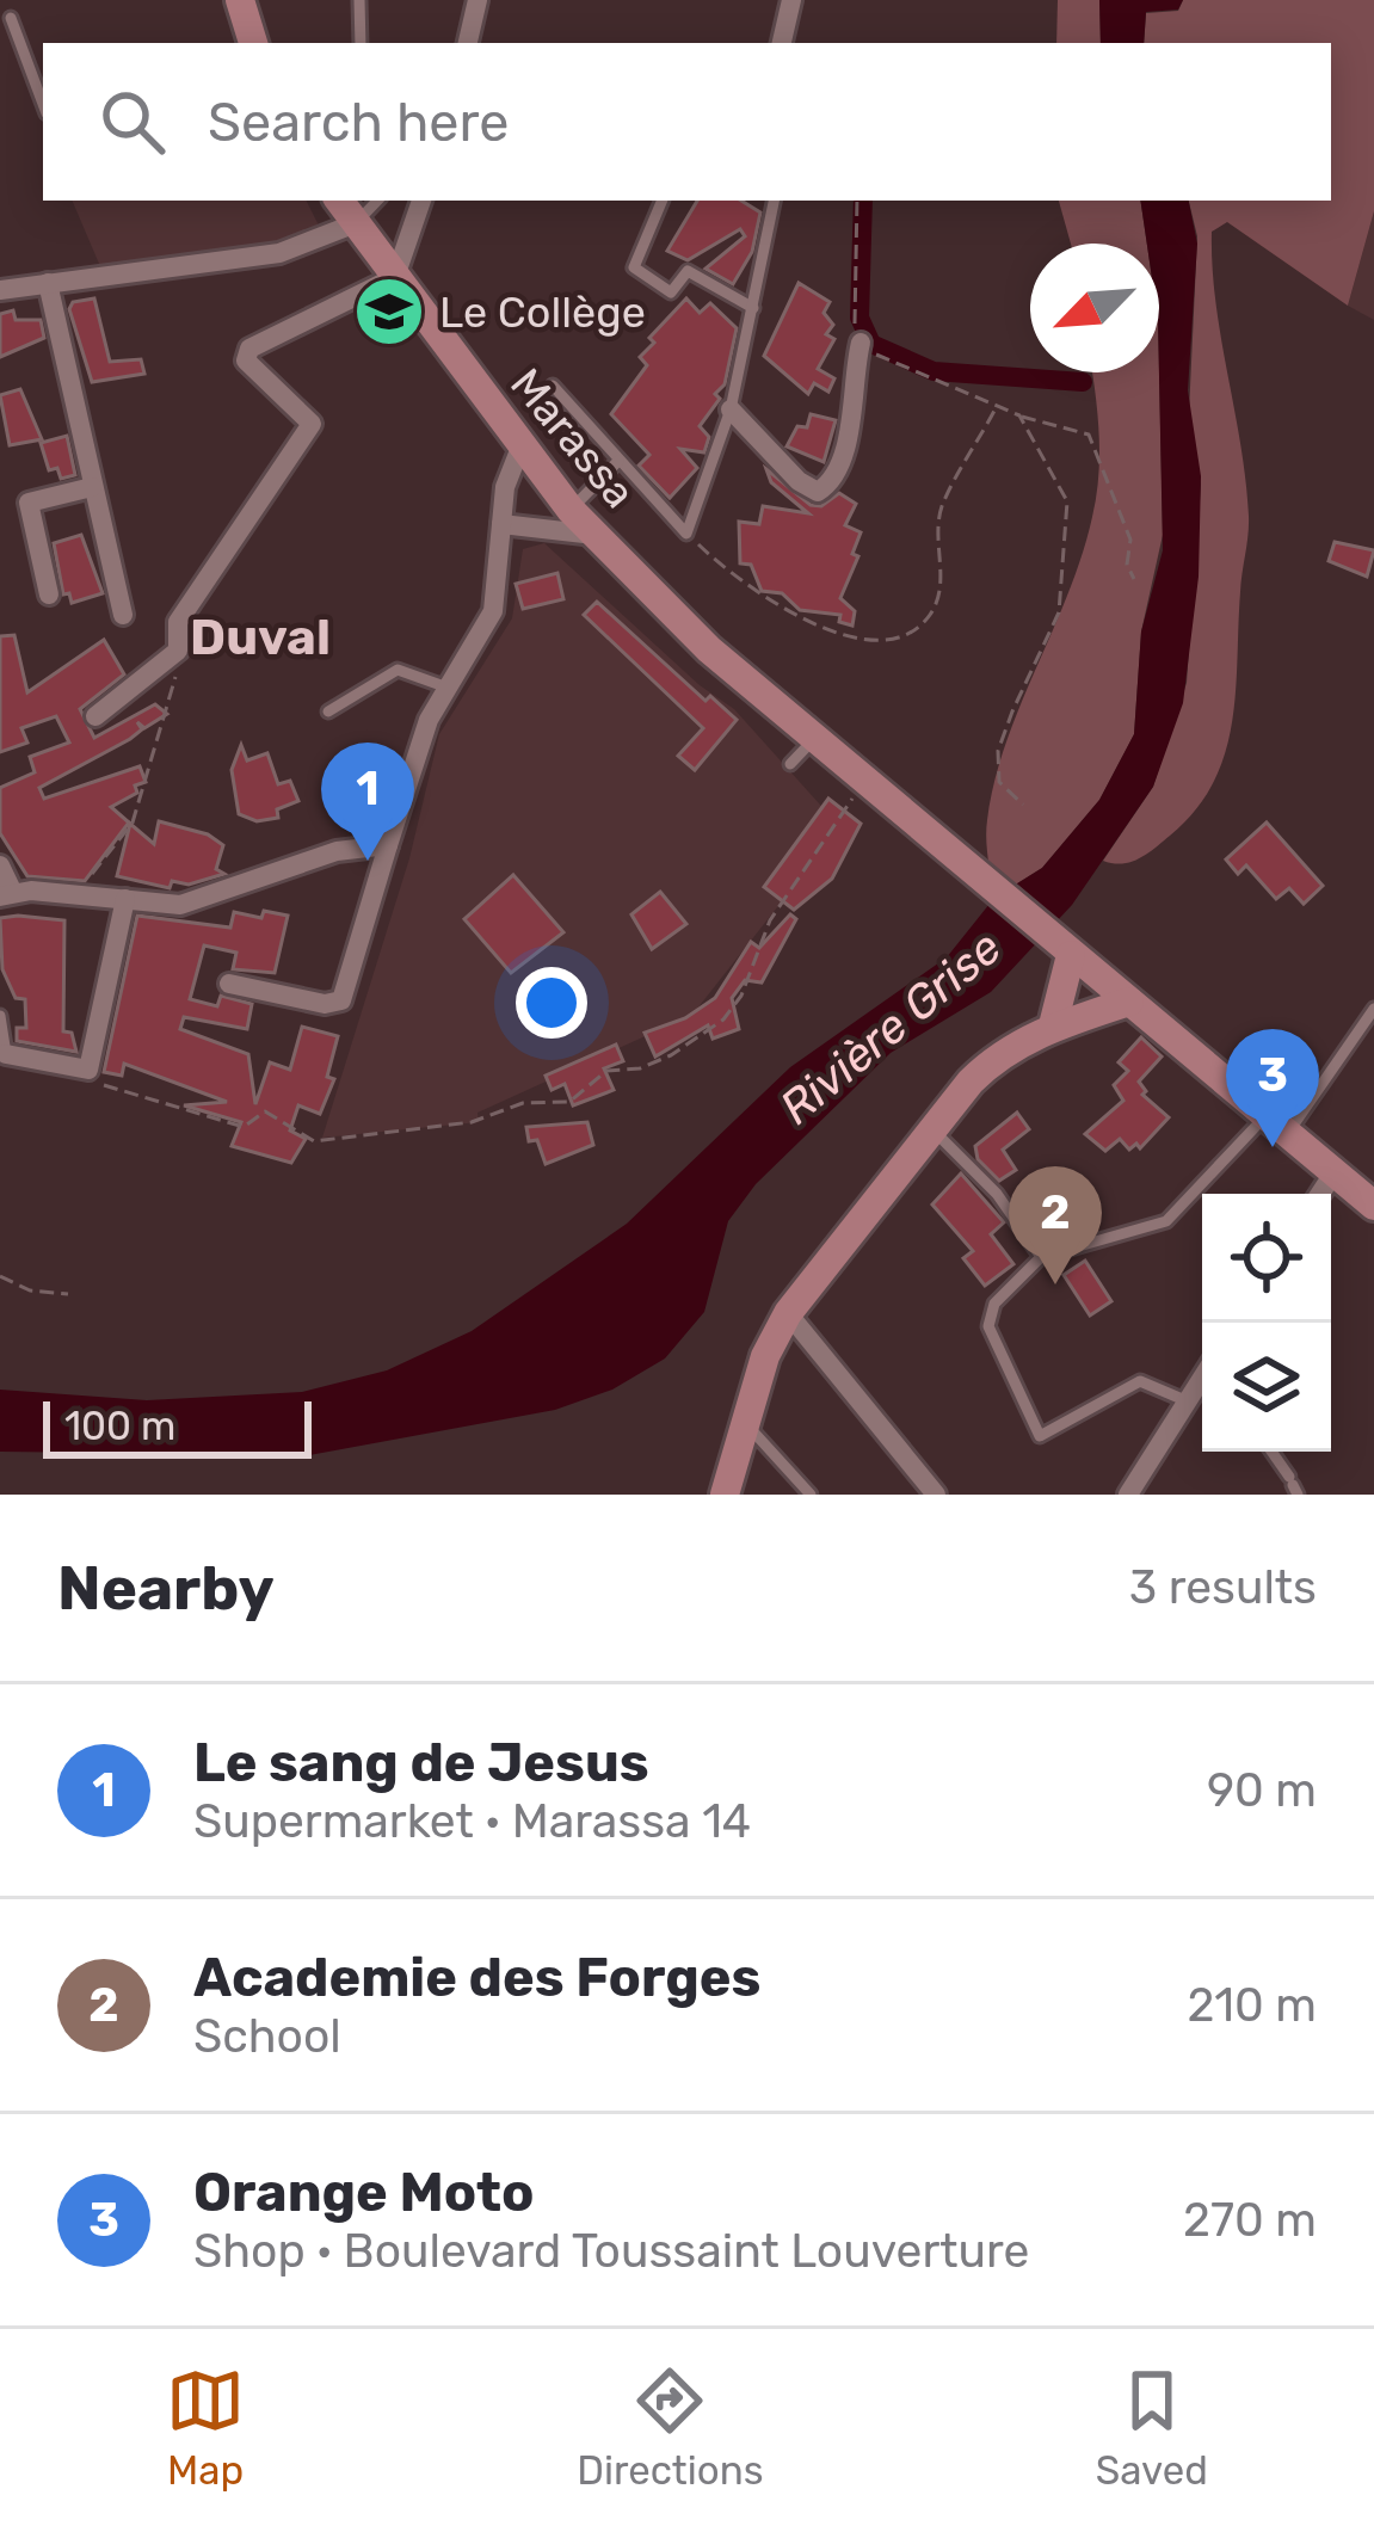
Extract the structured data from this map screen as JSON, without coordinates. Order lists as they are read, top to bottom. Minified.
{"streets":{"main road":["Marassa"]},"districts":["Duval"],"water":["Rivière Grise"],"places":{"school or university":["Le Collège"]},"scale_bar":"100 m","north":"bottom left","page":{"search":"Search here","pins":["1","3","2"],"scale":"100 m","heading":["Nearby","3 results"],"list":[{"mark":"1","name":"Le sang de Jesus","note":"Supermarket · Marassa 14","value":"90 m"},{"mark":"2","name":"Academie des Forges","note":"School","value":"210 m"},{"mark":"3","name":"Orange Moto","note":"Shop · Boulevard Toussaint Louverture","value":"270 m"}],"nav":["Map","Directions","Saved"]}}
